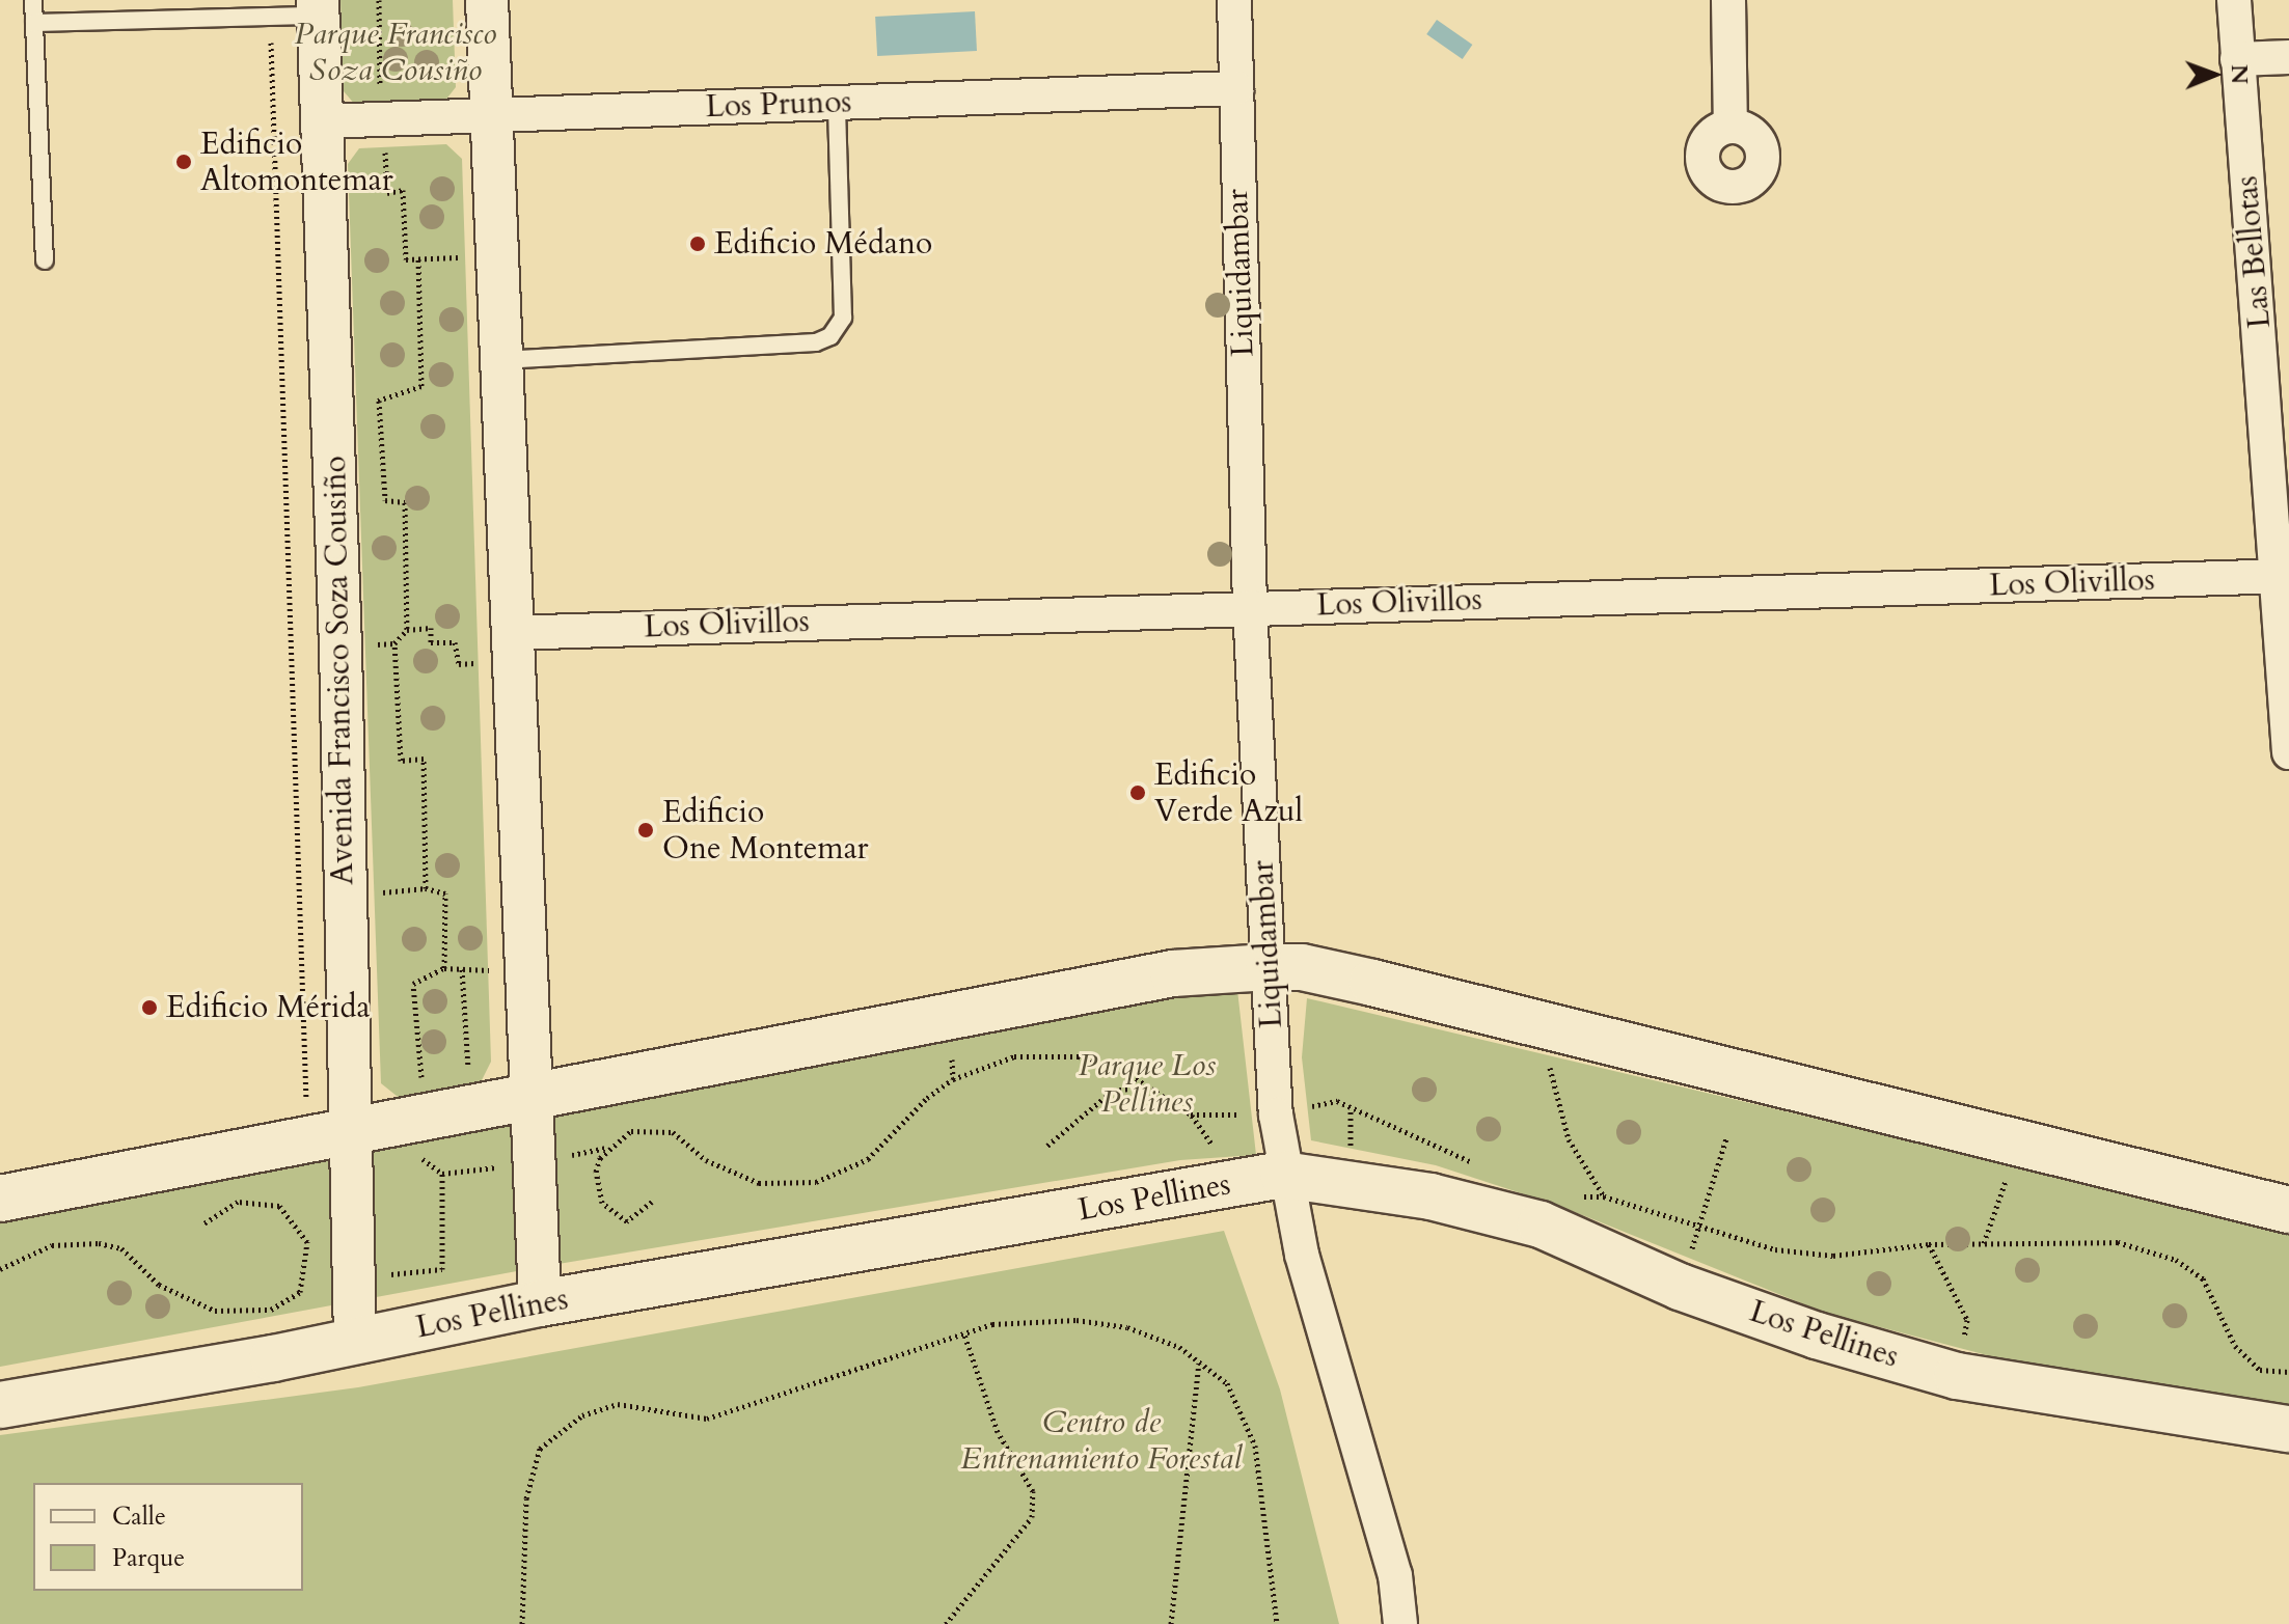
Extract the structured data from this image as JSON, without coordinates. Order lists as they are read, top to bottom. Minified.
{"streets":{"main road":["Los Pellines"],"street":["Los Prunos","Las Bellotas","Liquidambar","Los Olivillos","Avenida Francisco Soza Cousiño"]},"crossings":[["Los Prunos","Liquidambar"],["Los Prunos","Avenida Francisco Soza Cousiño"],["Las Bellotas","Los Olivillos"],["Liquidambar","Los Olivillos"],["Liquidambar","Los Pellines"],["Avenida Francisco Soza Cousiño","Los Pellines"]],"parks":["Parque Francisco Soza Cousiño","Parque Los Pellines","Centro de Entrenamiento Forestal"],"places":["Edificio Altomontemar","Edificio Médano","Edificio Verde Azul","Edificio One Montemar","Edificio Mérida"],"legend":["Calle","Parque"],"north":"right"}
